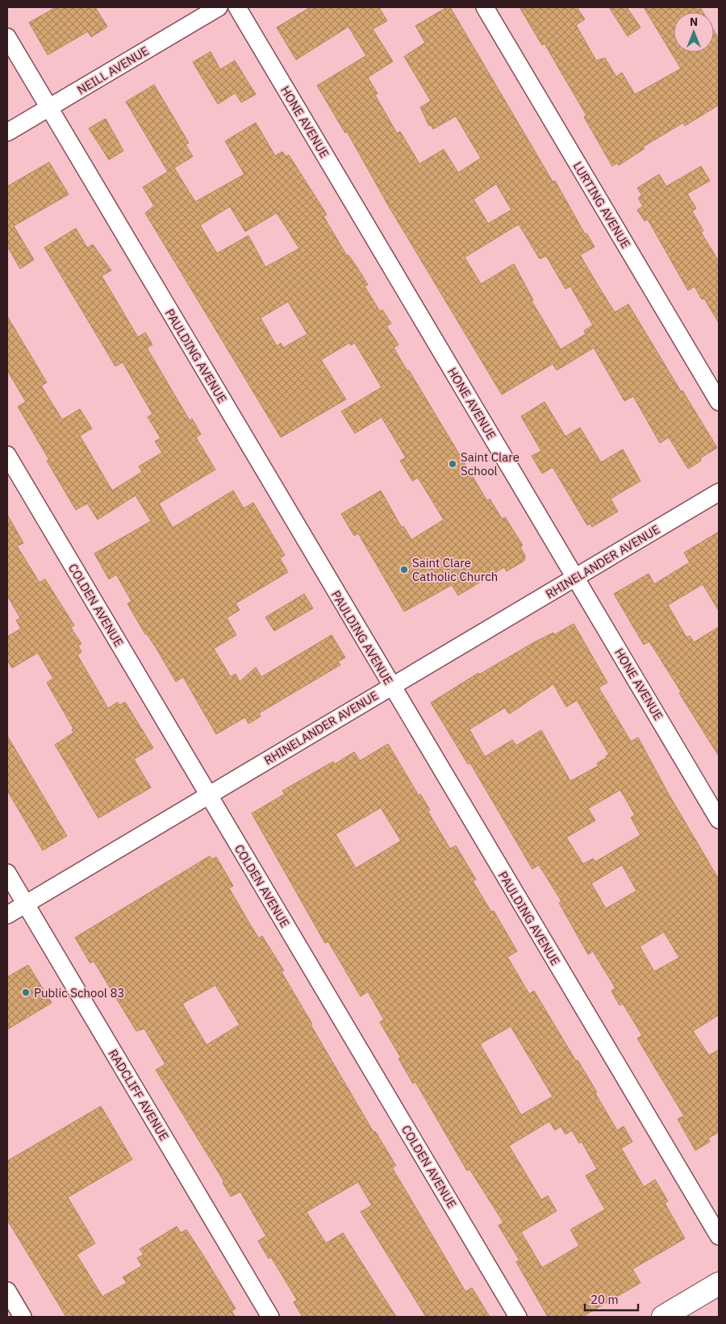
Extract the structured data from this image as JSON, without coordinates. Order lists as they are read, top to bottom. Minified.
{"streets":{"street":["NEILL AVENUE","HONE AVENUE","LURTING AVENUE","PAULDING AVENUE","RHINELANDER AVENUE","COLDEN AVENUE","RADCLIFF AVENUE"]},"crossings":[["NEILL AVENUE","PAULDING AVENUE"],["HONE AVENUE","RHINELANDER AVENUE"],["PAULDING AVENUE","RHINELANDER AVENUE"],["RHINELANDER AVENUE","COLDEN AVENUE"],["RHINELANDER AVENUE","RADCLIFF AVENUE"]],"places":["Saint Clare School","Saint Clare Catholic Church","Public School 83"],"scale_bar":"20 m","north":"top"}
